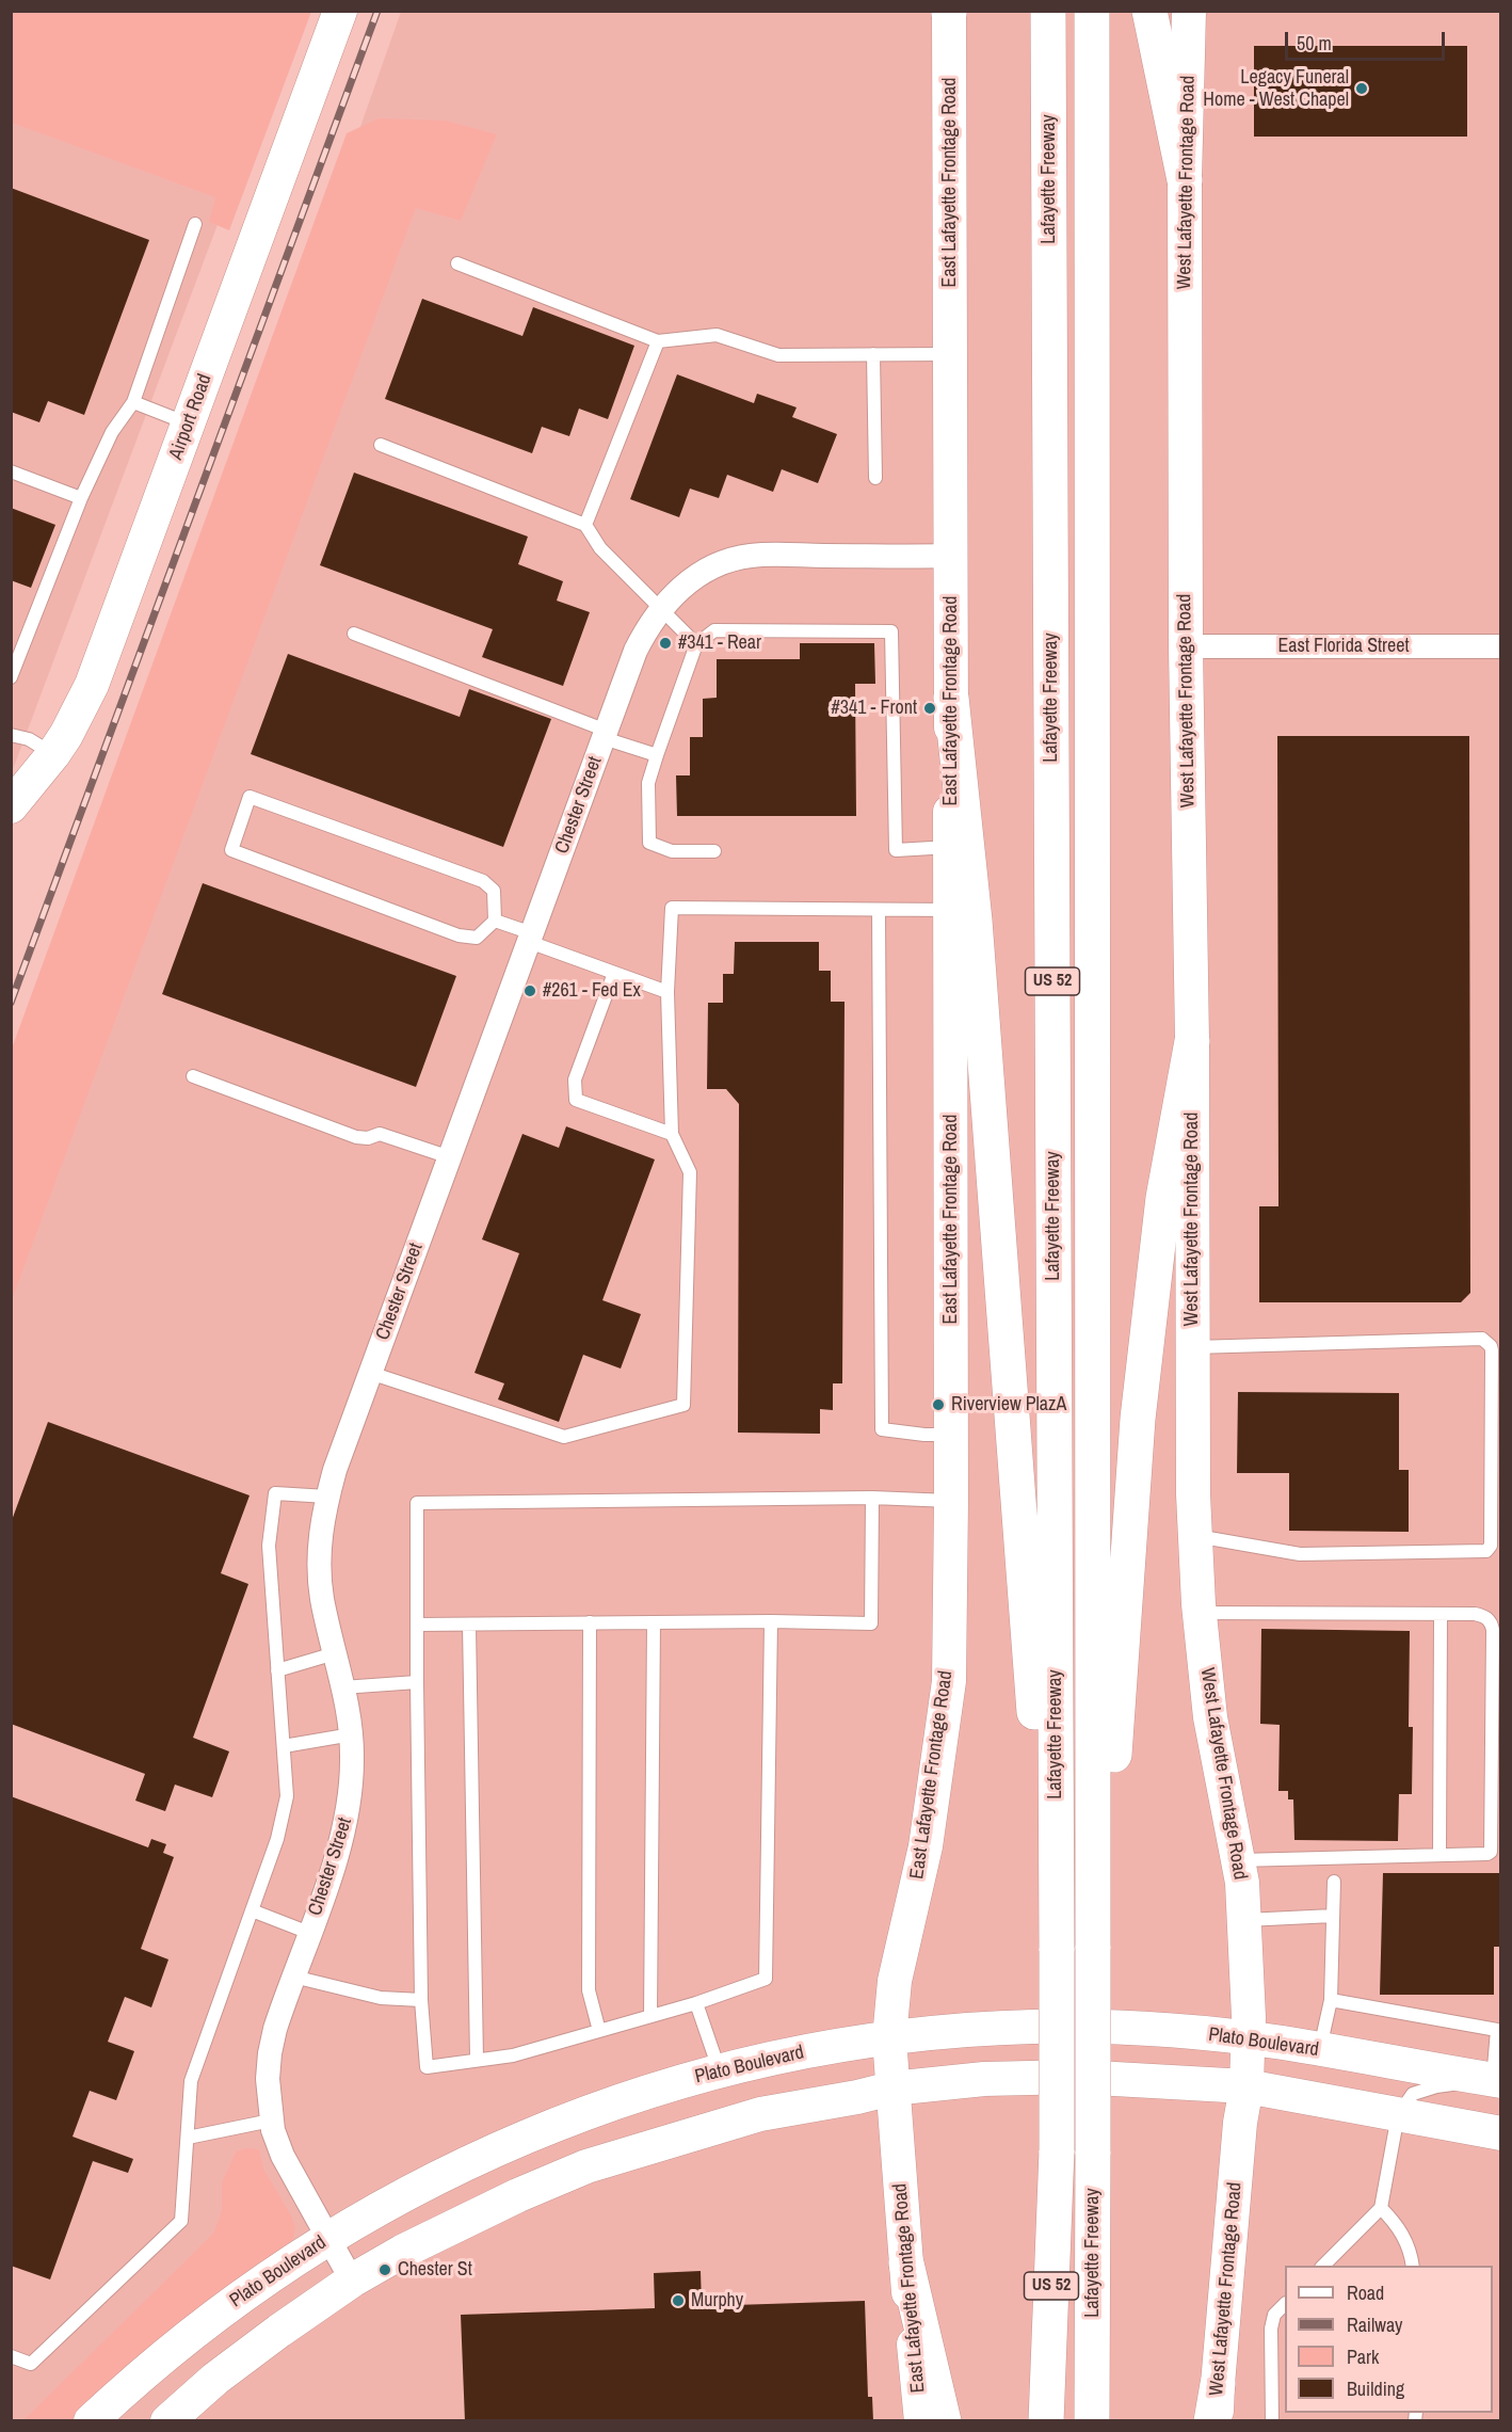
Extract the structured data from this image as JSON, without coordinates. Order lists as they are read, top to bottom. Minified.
{"streets":{"highway":["Lafayette Freeway","US 52"],"main road":["East Lafayette Frontage Road","West Lafayette Frontage Road","Airport Road","Plato Boulevard"],"street":["East Florida Street","Chester Street"]},"crossings":[["East Lafayette Frontage Road","Chester Street"],["East Lafayette Frontage Road","Plato Boulevard"],["West Lafayette Frontage Road","East Florida Street"],["West Lafayette Frontage Road","Plato Boulevard"],["Chester Street","Plato Boulevard"]],"places":["Legacy Funeral Home - West Chapel","#341 - Rear","#341 - Front","#261 - Fed Ex","Riverview PlazA","Chester St","Murphy"],"legend":["Road","Railway","Park","Building"],"scale_bar":"50 m"}
